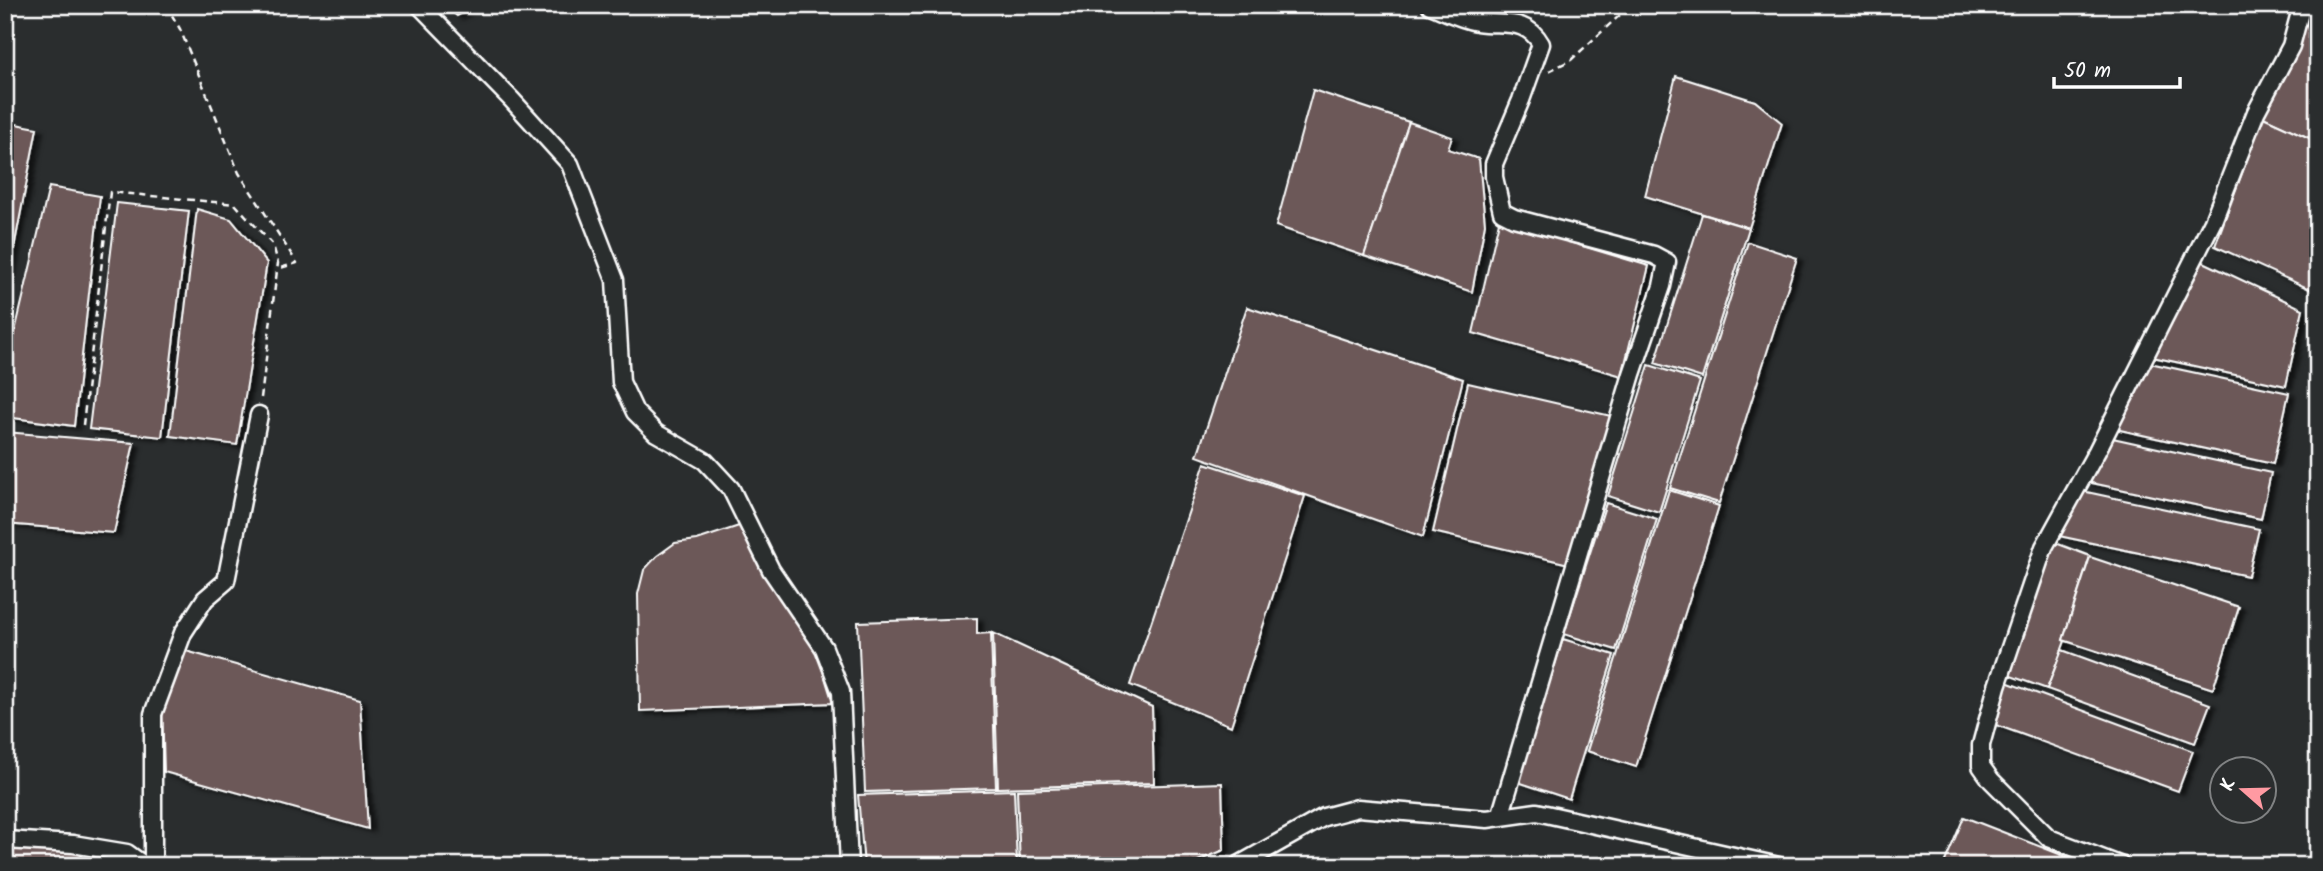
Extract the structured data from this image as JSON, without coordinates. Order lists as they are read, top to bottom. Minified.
{"scale_bar":"50 m","north":"left"}
